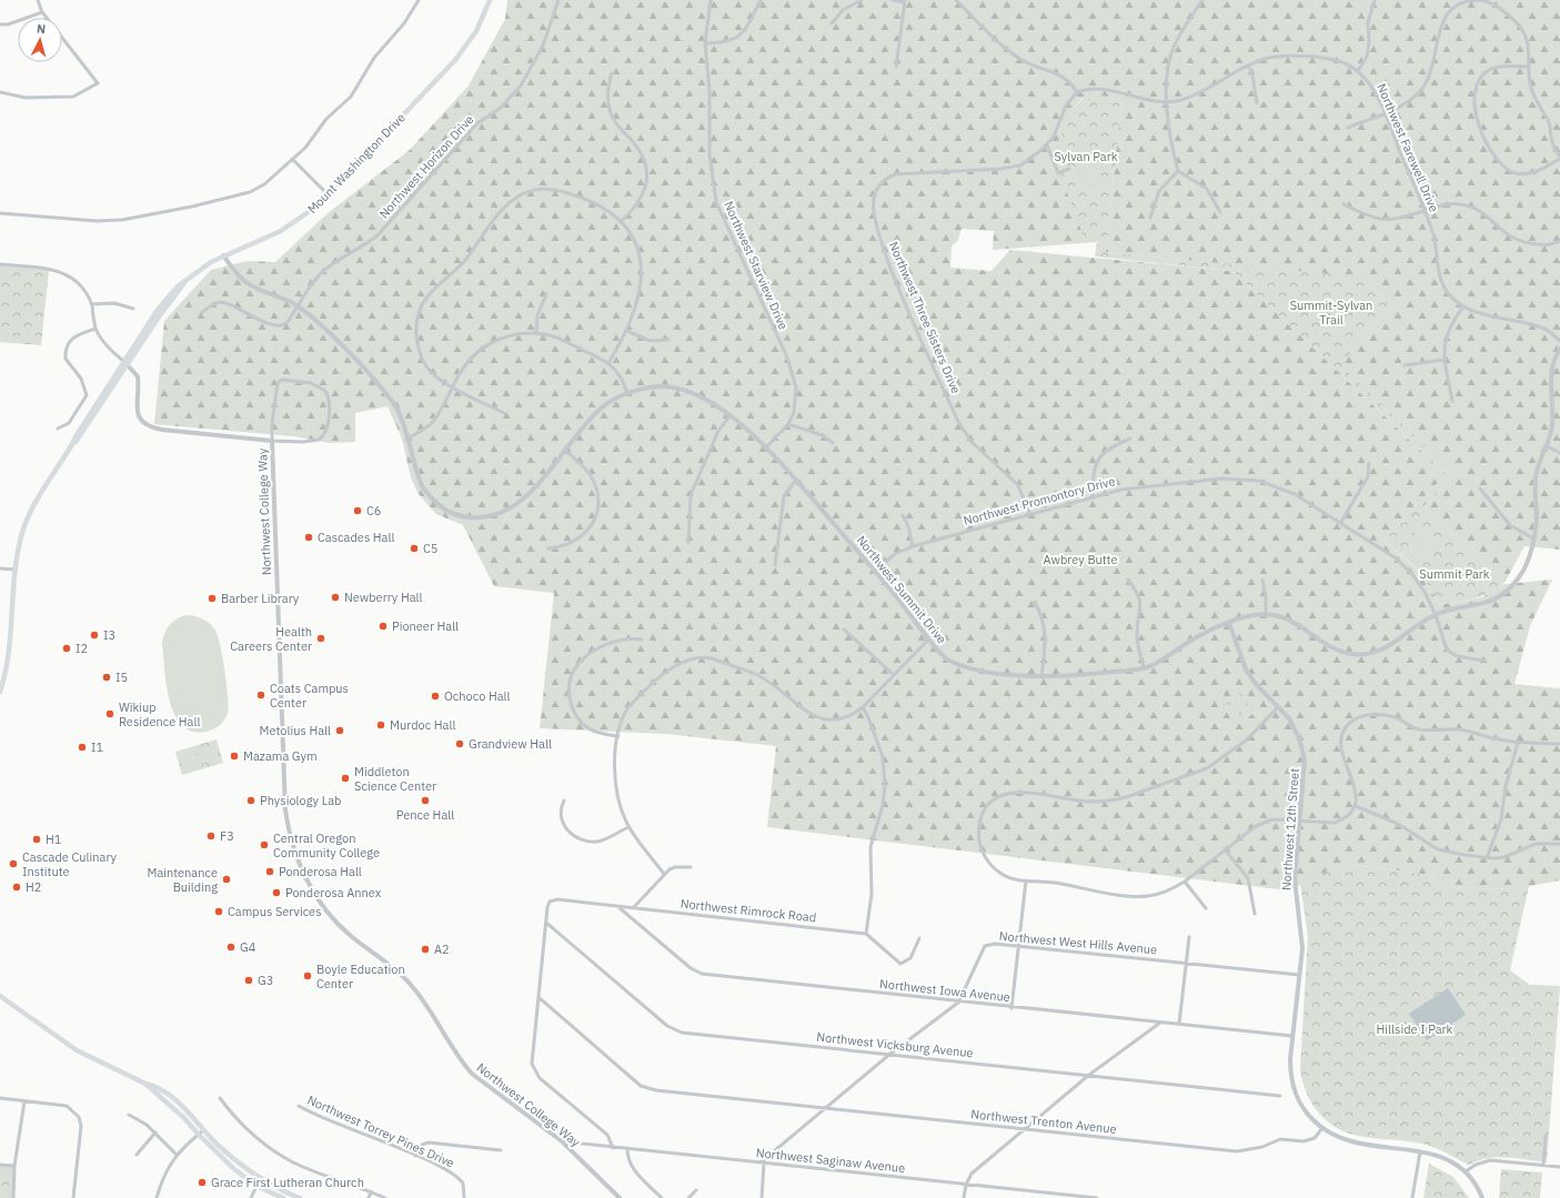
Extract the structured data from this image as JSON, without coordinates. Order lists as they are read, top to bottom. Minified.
{"streets":{"main road":["Mount Washington Drive"],"street":["Northwest Farewell Drive","Northwest Horizon Drive","Northwest Starview Drive","Northwest Three Sisters Drive","Northwest Promontory Drive","Northwest College Way","Northwest Summit Drive","Northwest 12th Street","Northwest Rimrock Road","Northwest West Hills Avenue","Northwest Iowa Avenue","Northwest Vicksburg Avenue","Northwest Trenton Avenue","Northwest Torrey Pines Drive","Northwest Saginaw Avenue"]},"crossings":[["Northwest Farewell Drive","Northwest Three Sisters Drive"],["Mount Washington Drive","Northwest Summit Drive"],["Northwest Horizon Drive","Northwest Summit Drive"],["Northwest Starview Drive","Northwest Summit Drive"],["Northwest Three Sisters Drive","Northwest Promontory Drive"],["Northwest Promontory Drive","Northwest Summit Drive"],["Northwest College Way","Northwest Saginaw Avenue"],["Northwest Summit Drive","Northwest 12th Street"],["Northwest 12th Street","Northwest West Hills Avenue"],["Northwest 12th Street","Northwest Iowa Avenue"],["Northwest 12th Street","Northwest Trenton Avenue"],["Northwest Rimrock Road","Northwest Iowa Avenue"],["Northwest Rimrock Road","Northwest Vicksburg Avenue"],["Northwest West Hills Avenue","Northwest Iowa Avenue"],["Northwest West Hills Avenue","Northwest Vicksburg Avenue"],["Northwest West Hills Avenue","Northwest Trenton Avenue"],["Northwest West Hills Avenue","Northwest Saginaw Avenue"]],"parks":["Sylvan Park","Summit-Sylvan Trail","Awbrey Butte","Summit Park","Hillside I Park"],"places":["C6","Cascades Hall","C5","Newberry Hall","Barber Library","Pioneer Hall","I3","Health Careers Center","I2","I5","Coats Campus Center","Ochoco Hall","Wikiup Residence Hall","Murdoc Hall","Metolius Hall","Grandview Hall","I1","Mazama Gym","Middleton Science Center","Physiology Lab","Pence Hall","F3","H1","Central Oregon Community College","Cascade Culinary Institute","Ponderosa Hall","Maintenance Building","H2","Ponderosa Annex","Campus Services","G4","A2","Boyle Education Center","G3","Grace First Lutheran Church"],"north":"top"}
